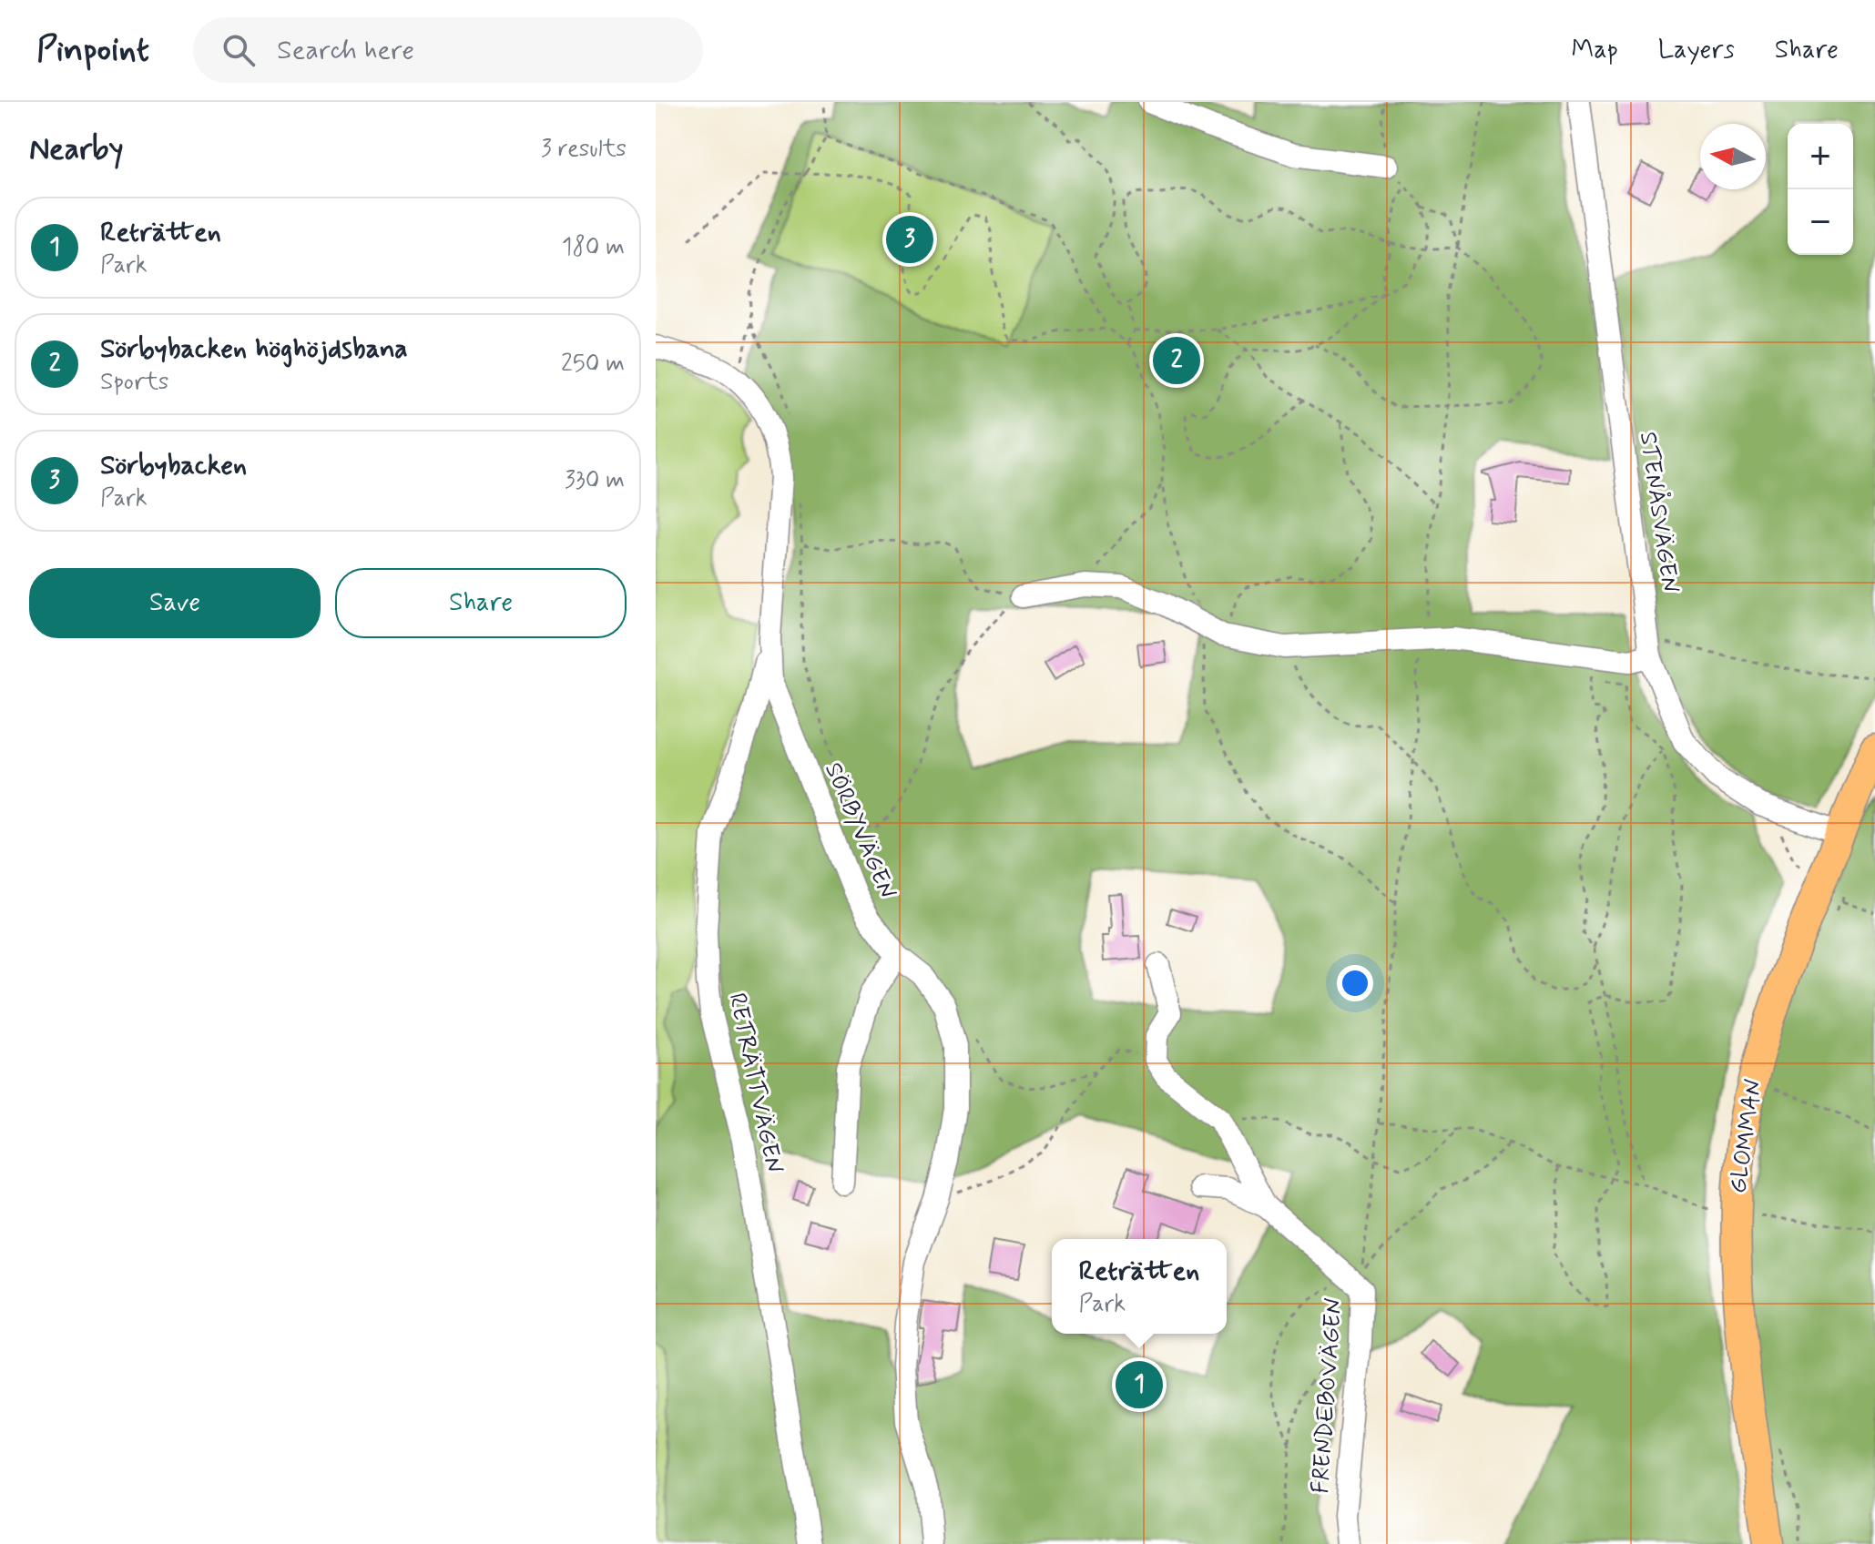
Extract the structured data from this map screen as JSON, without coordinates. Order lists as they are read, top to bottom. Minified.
{"streets":{"main road":["GLOMMAN"],"street":["STENÅSVÄGEN","SÖRBYVÄGEN","RETRÄTTVÄGEN","FRENDEBOVÄGEN"]},"crossings":[["STENÅSVÄGEN","GLOMMAN"],["SÖRBYVÄGEN","RETRÄTTVÄGEN"]],"north":"left","page":{"header":"Pinpoint","search":"Search here","nav":["Map","Layers","Share"],"heading":["Nearby","3 results"],"map_buttons":["+","−"],"list":[{"mark":"1","name":"Reträtten","note":"Park","value":"180 m"},{"mark":"2","name":"Sörbybacken höghöjdsbana","note":"Sports","value":"250 m"},{"mark":"3","name":"Sörbybacken","note":"Park","value":"330 m"}],"pins":["3","2","1"],"buttons":["Save","Share"],"popup":["Reträtten","Park"]}}
